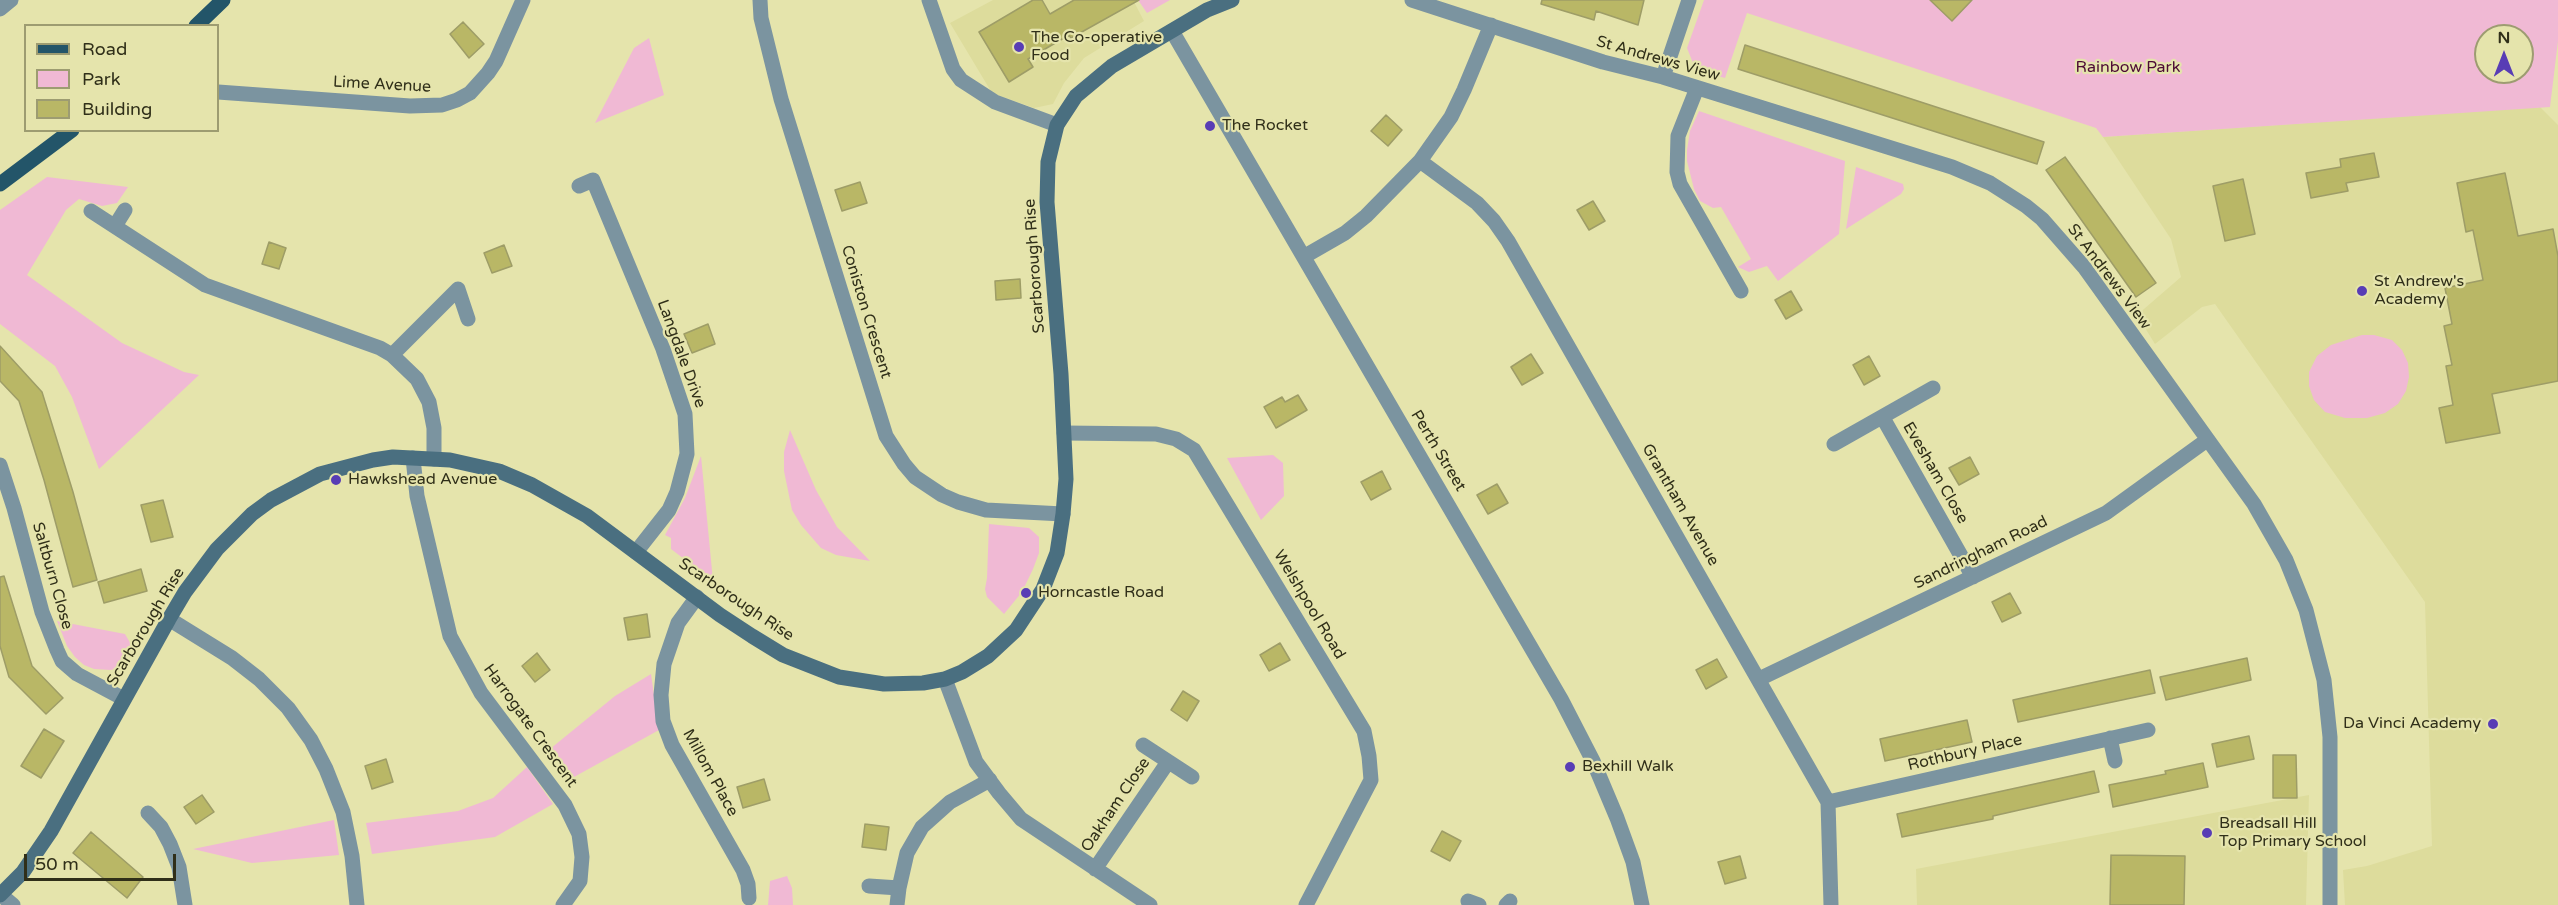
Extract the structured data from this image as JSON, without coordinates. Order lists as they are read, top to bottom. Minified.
{"streets":{"street":["St Andrews View","Lime Avenue","Scarborough Rise","Coniston Crescent","Langdale Drive","Perth Street","Evesham Close","Grantham Avenue","Sandringham Road","Saltburn Close","Welshpool Road","Harrogate Crescent","Rothbury Place","Millom Place","Oakham Close"]},"crossings":[["St Andrews View","Sandringham Road"],["Scarborough Rise","Coniston Crescent"],["Scarborough Rise","Langdale Drive"],["Scarborough Rise","Perth Street"],["Scarborough Rise","Saltburn Close"],["Scarborough Rise","Welshpool Road"],["Scarborough Rise","Harrogate Crescent"],["Scarborough Rise","Millom Place"],["Evesham Close","Sandringham Road"],["Grantham Avenue","Sandringham Road"],["Grantham Avenue","Rothbury Place"]],"parks":["Rainbow Park"],"places":["The Co-operative Food","The Rocket","St Andrew's Academy","Hawkshead Avenue","Horncastle Road","Da Vinci Academy","Bexhill Walk","Breadsall Hill Top Primary School"],"legend":["Road","Park","Building"],"scale_bar":"50 m","north":"top"}
